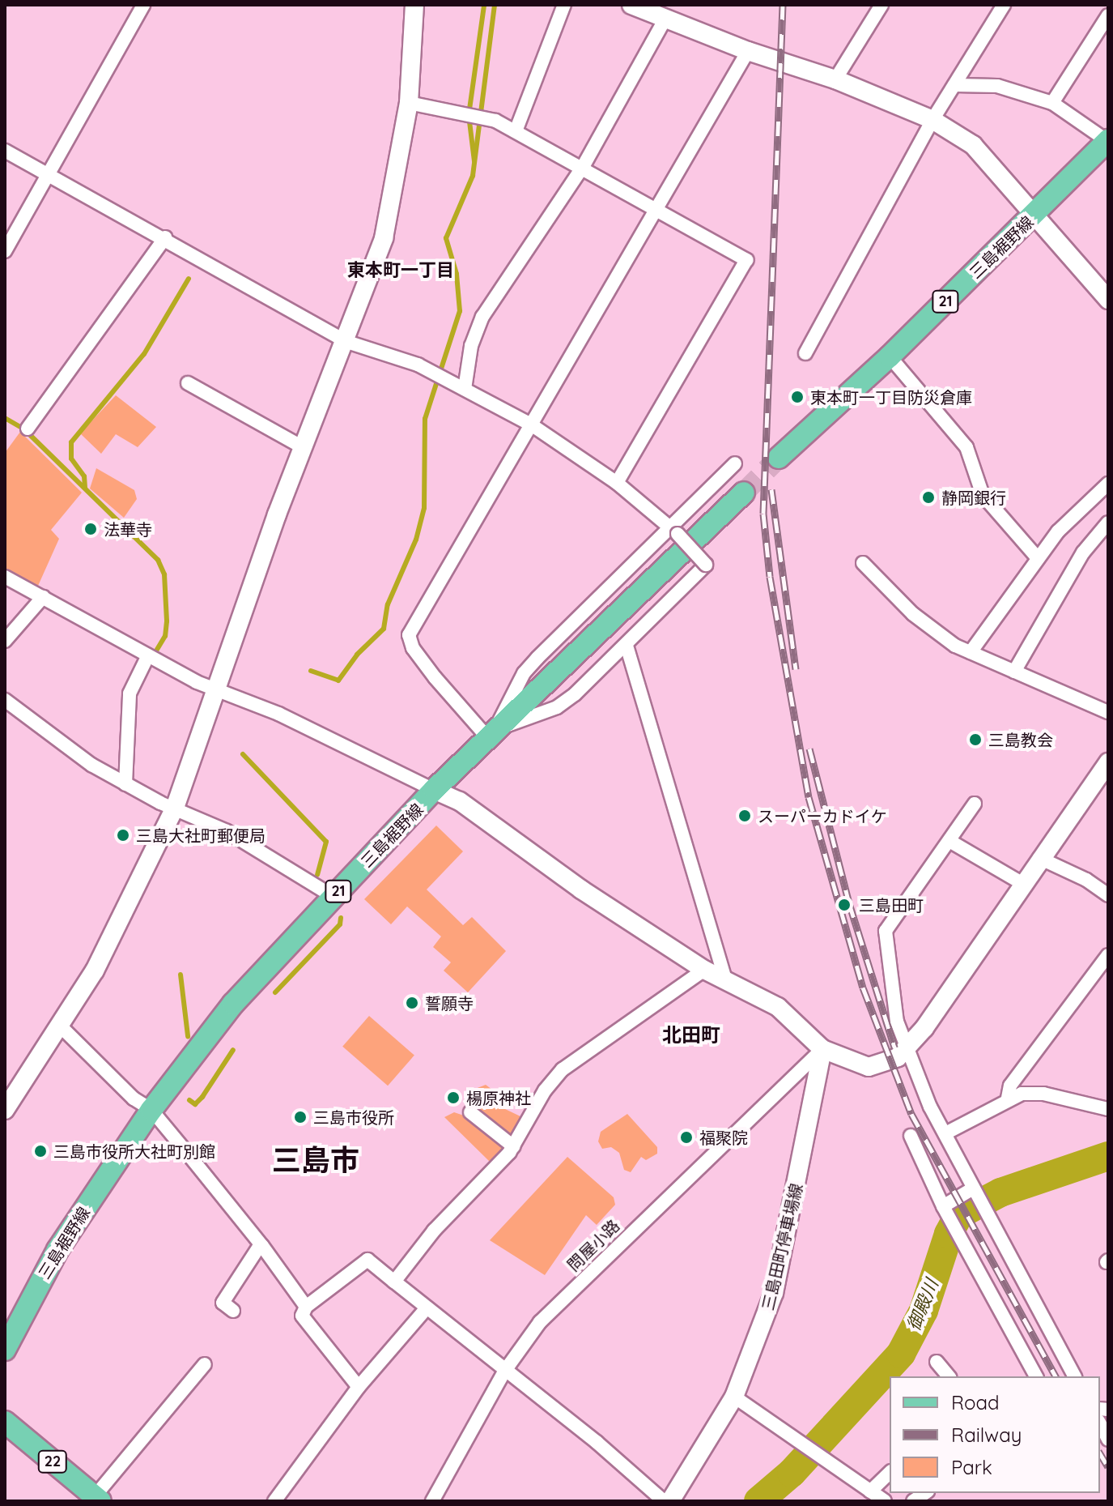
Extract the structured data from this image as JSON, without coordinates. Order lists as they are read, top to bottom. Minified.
{"streets":{"main road":["三島裾野線","21","22"],"street":["問屋小路","三島田町停車場線"]},"crossings":[["問屋小路","三島田町停車場線"]],"districts":["東本町一丁目","北田町","三島市"],"water":["御殿川"],"places":["東本町一丁目防災倉庫","静岡銀行","法華寺","三島教会","スーパーカドイケ","三島大社町郵便局","三島田町","誓願寺","楊原神社","三島市役所","福聚院","三島市役所大社町別館"],"legend":["Road","Railway","Park"]}
